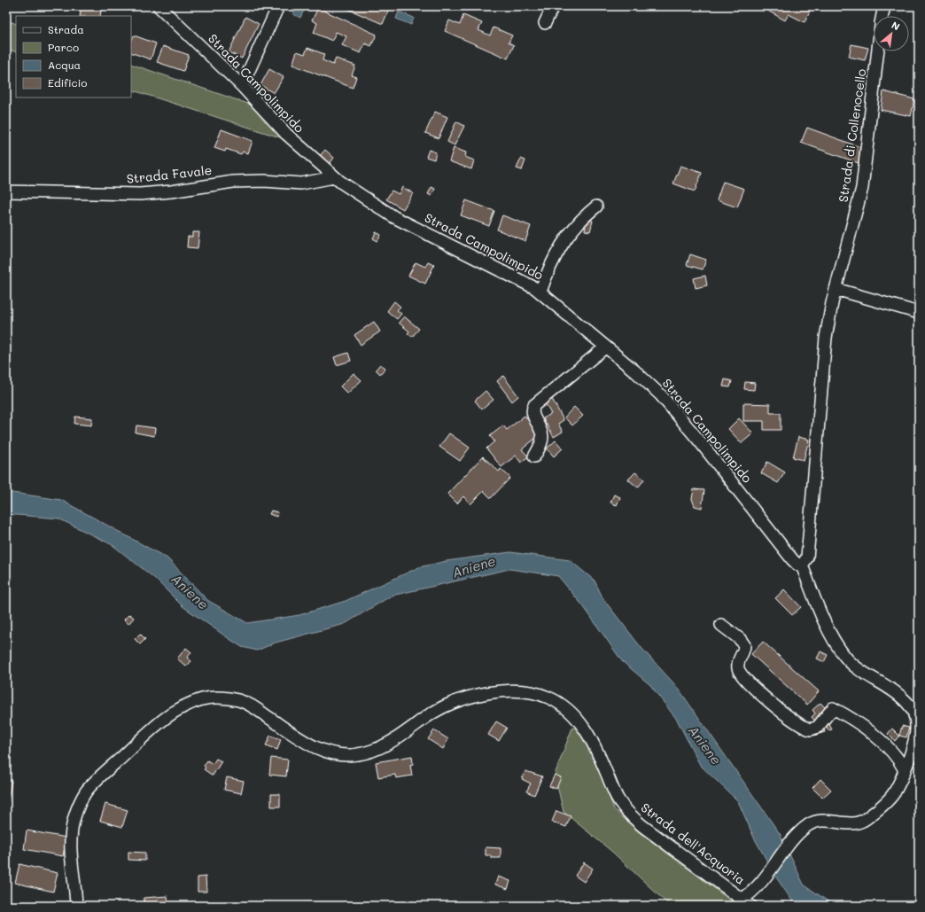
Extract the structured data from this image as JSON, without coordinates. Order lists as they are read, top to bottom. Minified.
{"streets":{"street":["Strada Campolimpido","Strada di Collenocello","Strada Favale","Strada dell'Acquoria"]},"crossings":[["Strada Campolimpido","Strada di Collenocello"],["Strada Campolimpido","Strada Favale"]],"water":["Aniene"],"legend":["Strada","Parco","Acqua","Edificio"],"north":"top right"}
